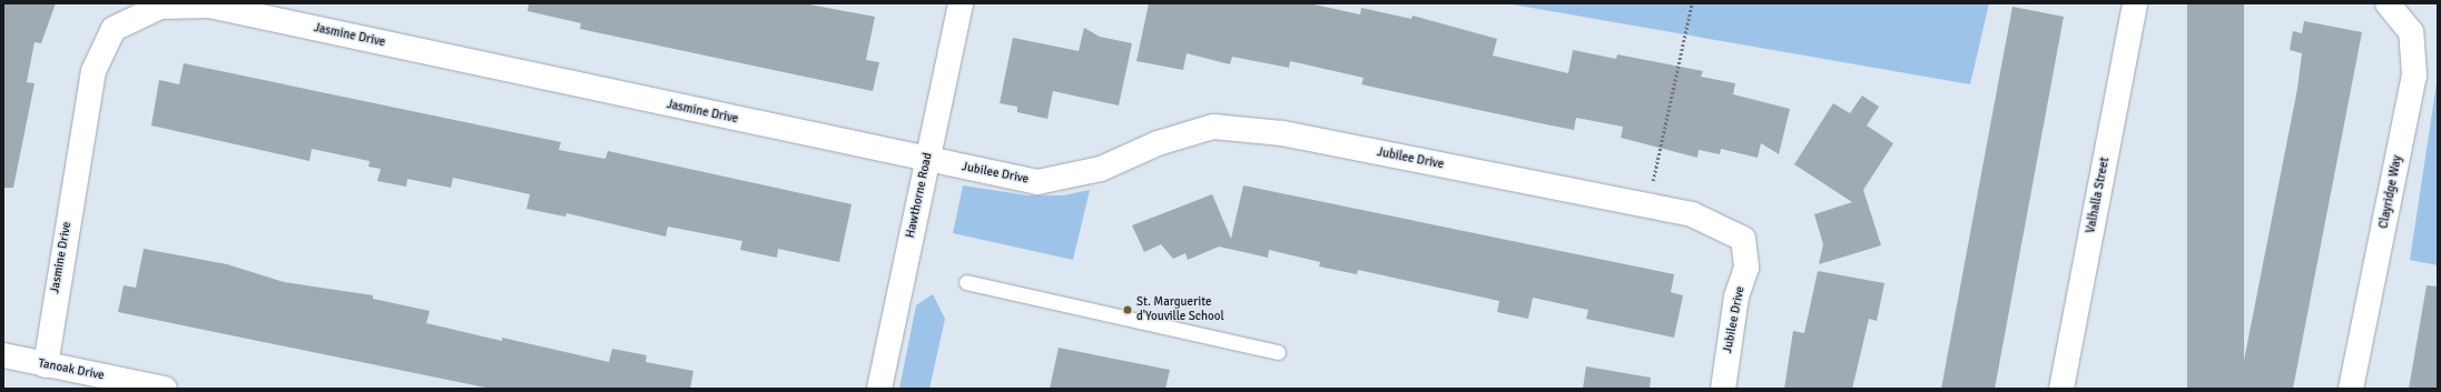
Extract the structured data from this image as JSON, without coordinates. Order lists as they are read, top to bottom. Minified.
{"streets":{"street":["Jasmine Drive","Jubilee Drive","Clayridge Way","Hawthorne Road","Valhalla Street","Tanoak Drive"]},"crossings":[["Jasmine Drive","Jubilee Drive"],["Jasmine Drive","Hawthorne Road"],["Jasmine Drive","Tanoak Drive"],["Jubilee Drive","Hawthorne Road"]],"places":["St. Marguerite d'Youville School"]}
